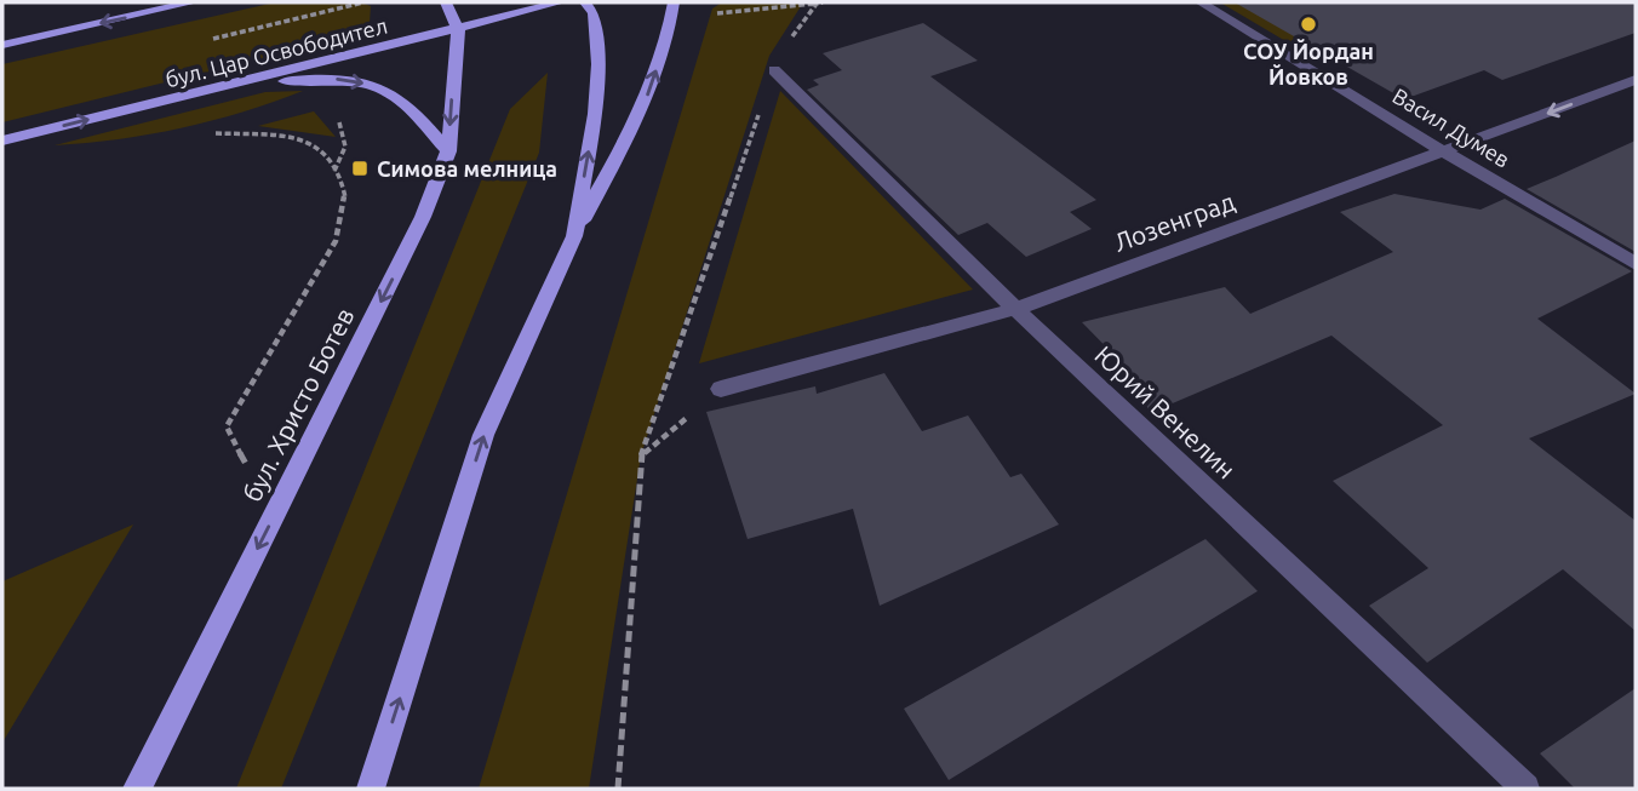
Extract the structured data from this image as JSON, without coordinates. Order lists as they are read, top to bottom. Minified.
{"streets":{"main road":["бул. Цар Освободител","бул. Христо Ботев"],"street":["Васил Думев","Лозенград","Юрий Венелин"]},"crossings":[["бул. Цар Освободител","бул. Христо Ботев"],["Васил Думев","Лозенград"],["Лозенград","Юрий Венелин"]],"places":{"other":["СОУ Йордан Йовков"],"transit":["Симова мелница"]}}
